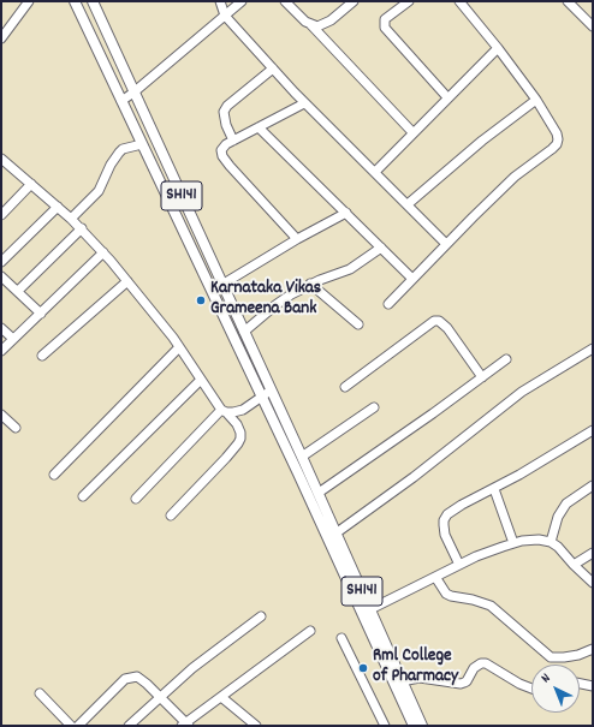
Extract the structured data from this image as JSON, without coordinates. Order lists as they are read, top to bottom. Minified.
{"streets":{"main road":["SH141"]},"places":["Karnataka Vikas Grameena Bank","Rml College of Pharmacy"],"north":"top left"}
